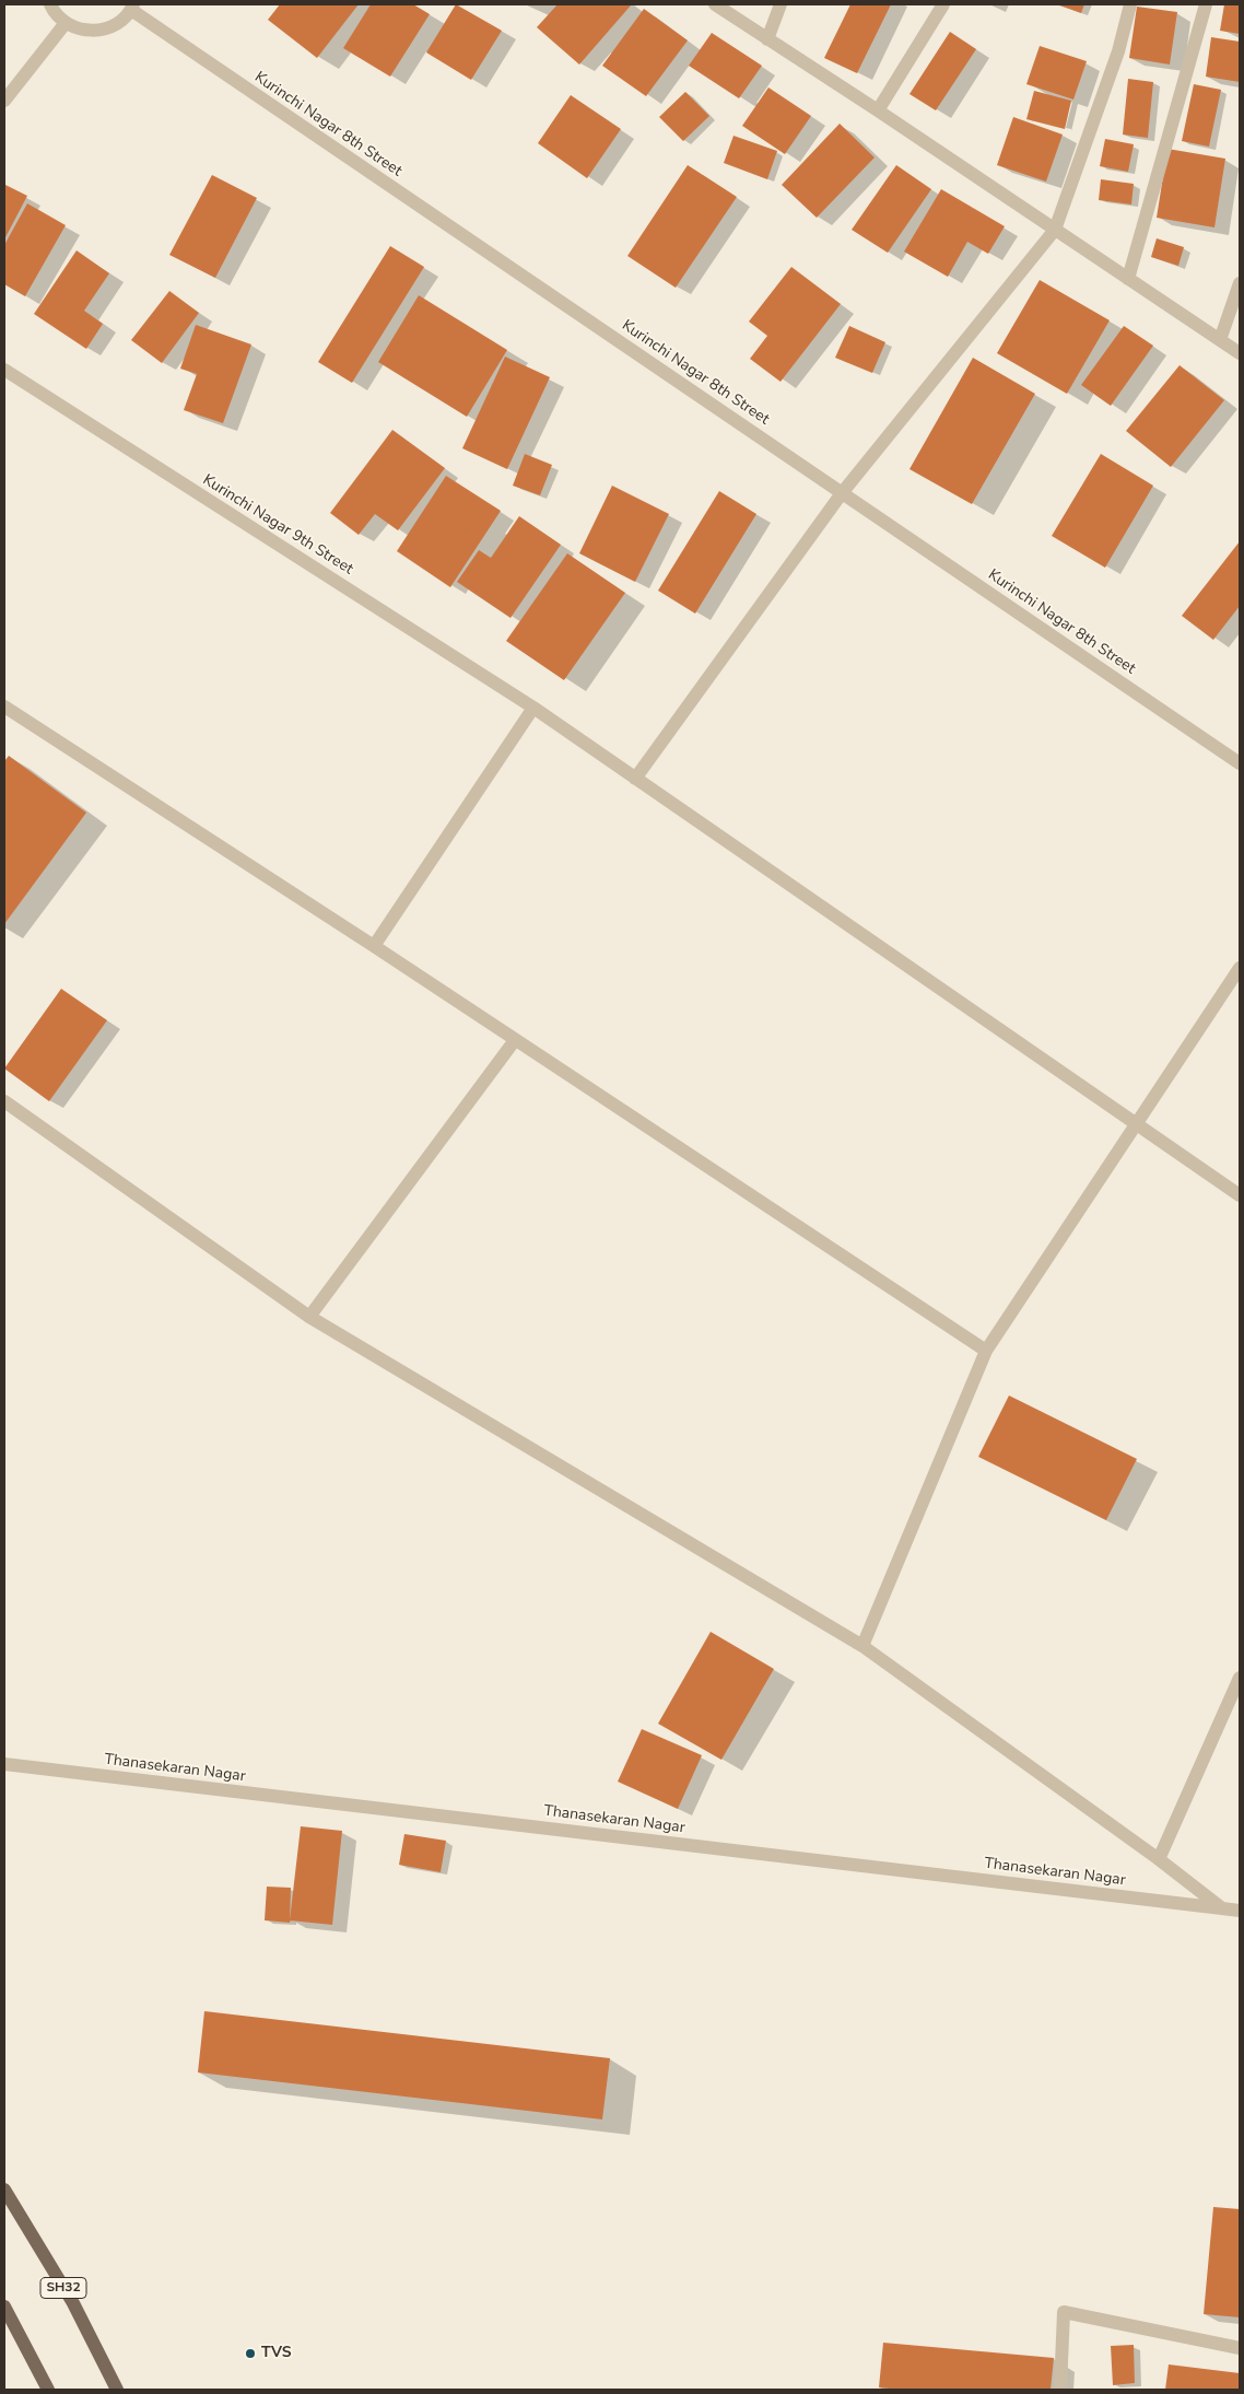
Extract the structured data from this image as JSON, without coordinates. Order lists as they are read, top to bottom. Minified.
{"streets":{"main road":["SH32"],"street":["Kurinchi Nagar 8th Street","Kurinchi Nagar 9th Street","Thanasekaran Nagar"]},"places":["TVS"]}
